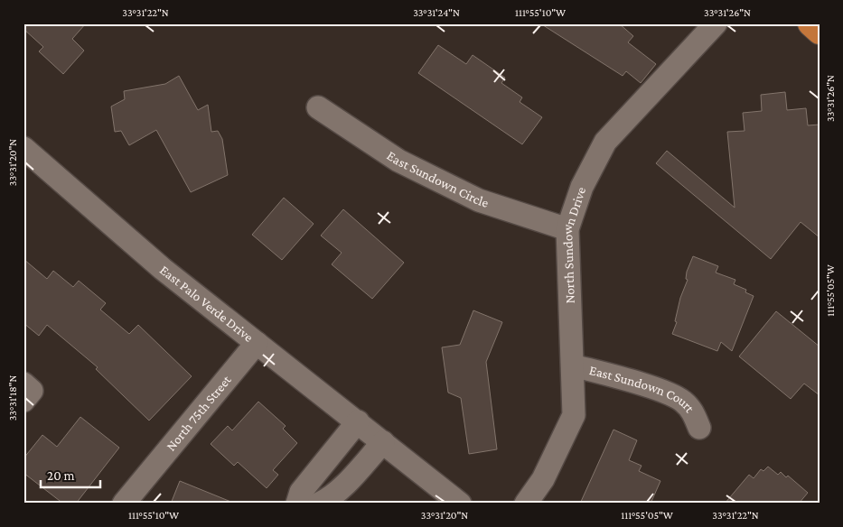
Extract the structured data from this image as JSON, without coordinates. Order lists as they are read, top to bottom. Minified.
{"streets":{"street":["East Sundown Circle","North Sundown Drive","East Palo Verde Drive","East Sundown Court","North 75th Street"]},"crossings":[["East Sundown Circle","North Sundown Drive"],["North Sundown Drive","East Sundown Court"],["East Palo Verde Drive","North 75th Street"]],"scale_bar":"20 m","coordinates":["33°31'22\"N","33°31'24\"N","111°55'10\"W","33°31'26\"N","33°31'20\"N","111°55'05\"W","33°31'18\"N"]}
